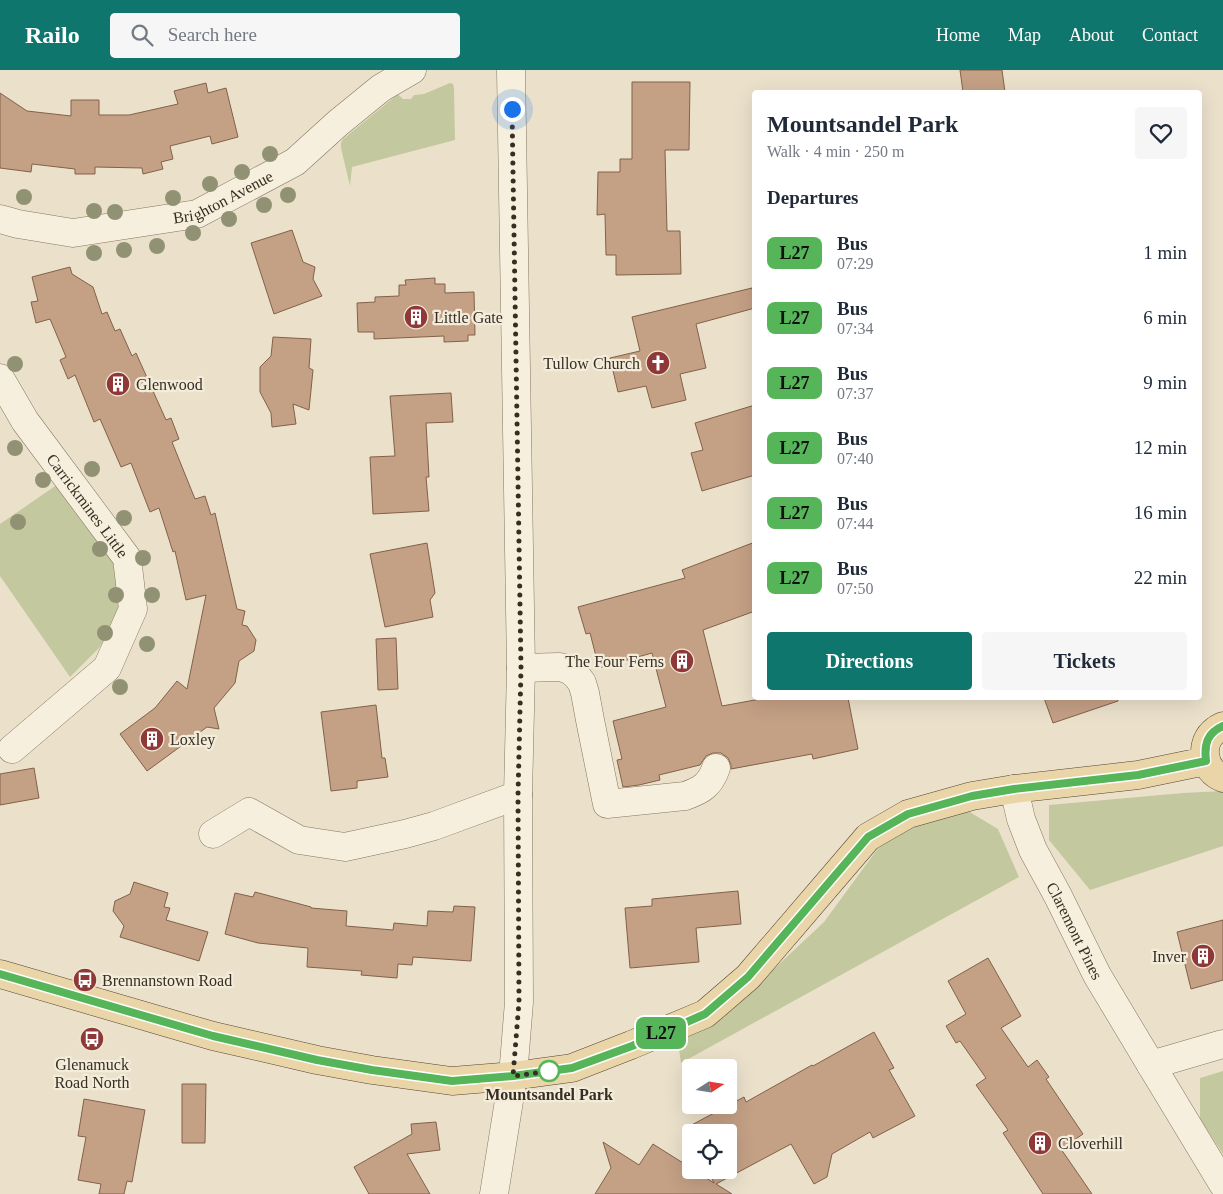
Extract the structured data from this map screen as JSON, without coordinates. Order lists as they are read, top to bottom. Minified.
{"streets":{"street":["Brighton Avenue","Carrickmines Little","Claremont Pines"]},"places":{"building":["Little Gate","Glenwood","The Four Ferns","Loxley","Inver","Cloverhill"],"church":["Tullow Church"],"bus stop":["Brennanstown Road","Glenamuck Road North"],"other":["Mountsandel Park"]},"lines":["bus line L27"],"north":"right","page":{"header":"Railo","search":"Search here","nav":["Home","Map","About","Contact"],"on_map":"L27","heading":[["Mountsandel Park","Walk · 4 min · 250 m"],"Departures"],"list":[{"mark":"L27","name":"Bus","note":"07:29","value":"1 min"},{"mark":"L27","name":"Bus","note":"07:34","value":"6 min"},{"mark":"L27","name":"Bus","note":"07:37","value":"9 min"},{"mark":"L27","name":"Bus","note":"07:40","value":"12 min"},{"mark":"L27","name":"Bus","note":"07:44","value":"16 min"},{"mark":"L27","name":"Bus","note":"07:50","value":"22 min"}],"buttons":["Directions","Tickets"]}}
